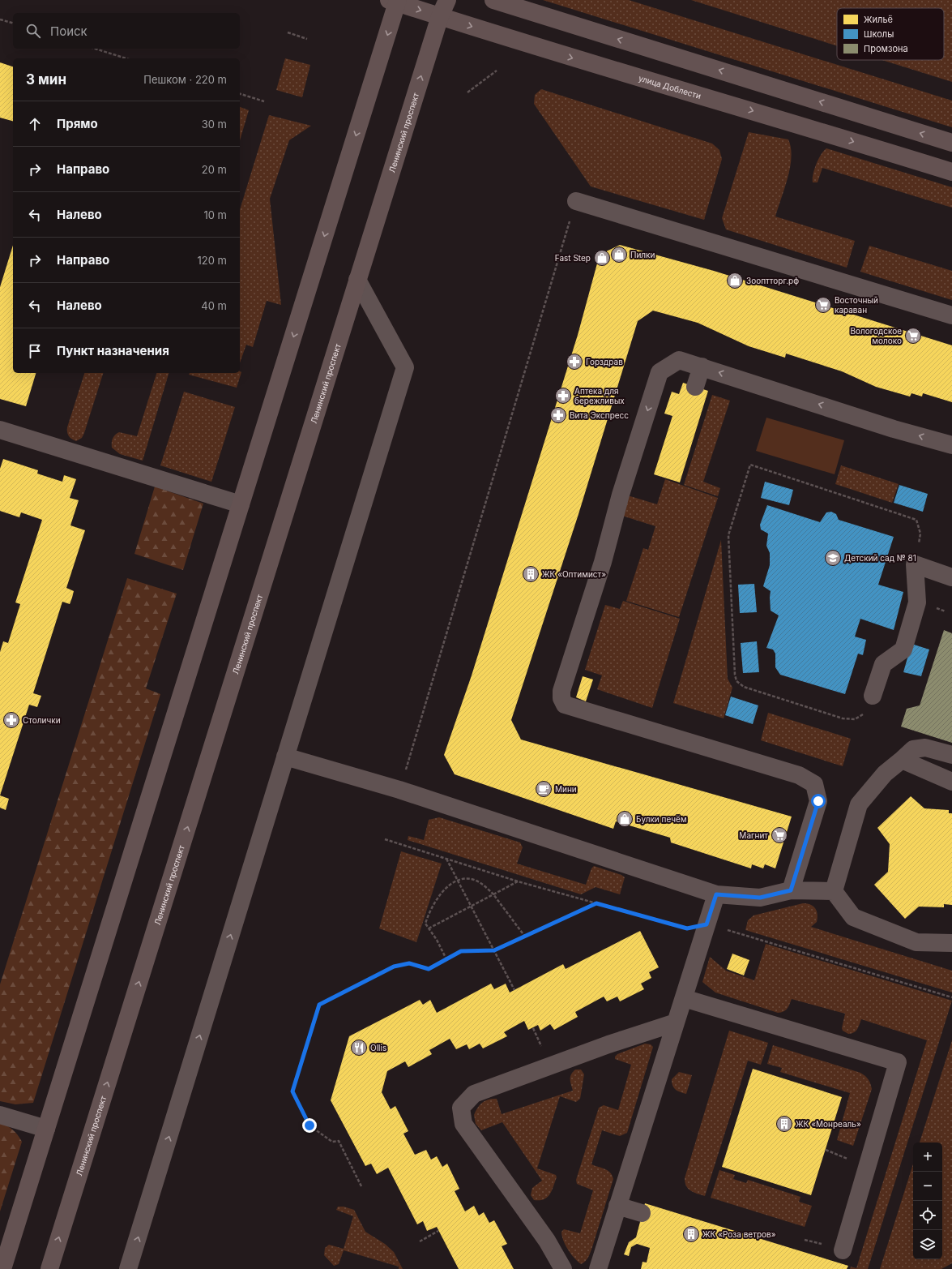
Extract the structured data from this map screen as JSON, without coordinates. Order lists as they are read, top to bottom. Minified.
{"streets":{"main road":["улица Доблести","Ленинский проспект"]},"crossings":[["улица Доблести","Ленинский проспект"]],"places":{"shop":["Пилки","Fast Step","Зооптторг.рф","Булки печём"],"supermarket":["Восточный караван","Вологодское молоко","Магнит"],"pharmacy":["Горздрав","Аптека для бережливых","Вита Экспресс","Столички"],"school or university":["Детский сад № 81"],"building":["ЖК «Оптимист»","ЖК «Монреаль»","ЖК «Роза ветров»"],"cafe":["Мини"],"restaurant":["Ollis"]},"legend":["Жильё","Школы","Промзона"],"page":{"search":"Поиск","heading":["3 мин","Пешком · 220 m"],"list":[["Прямо","30 m"],["Направо","20 m"],["Налево","10 m"],["Направо","120 m"],["Налево","40 m"],"Пункт назначения"],"map_buttons":["+","−"]}}
